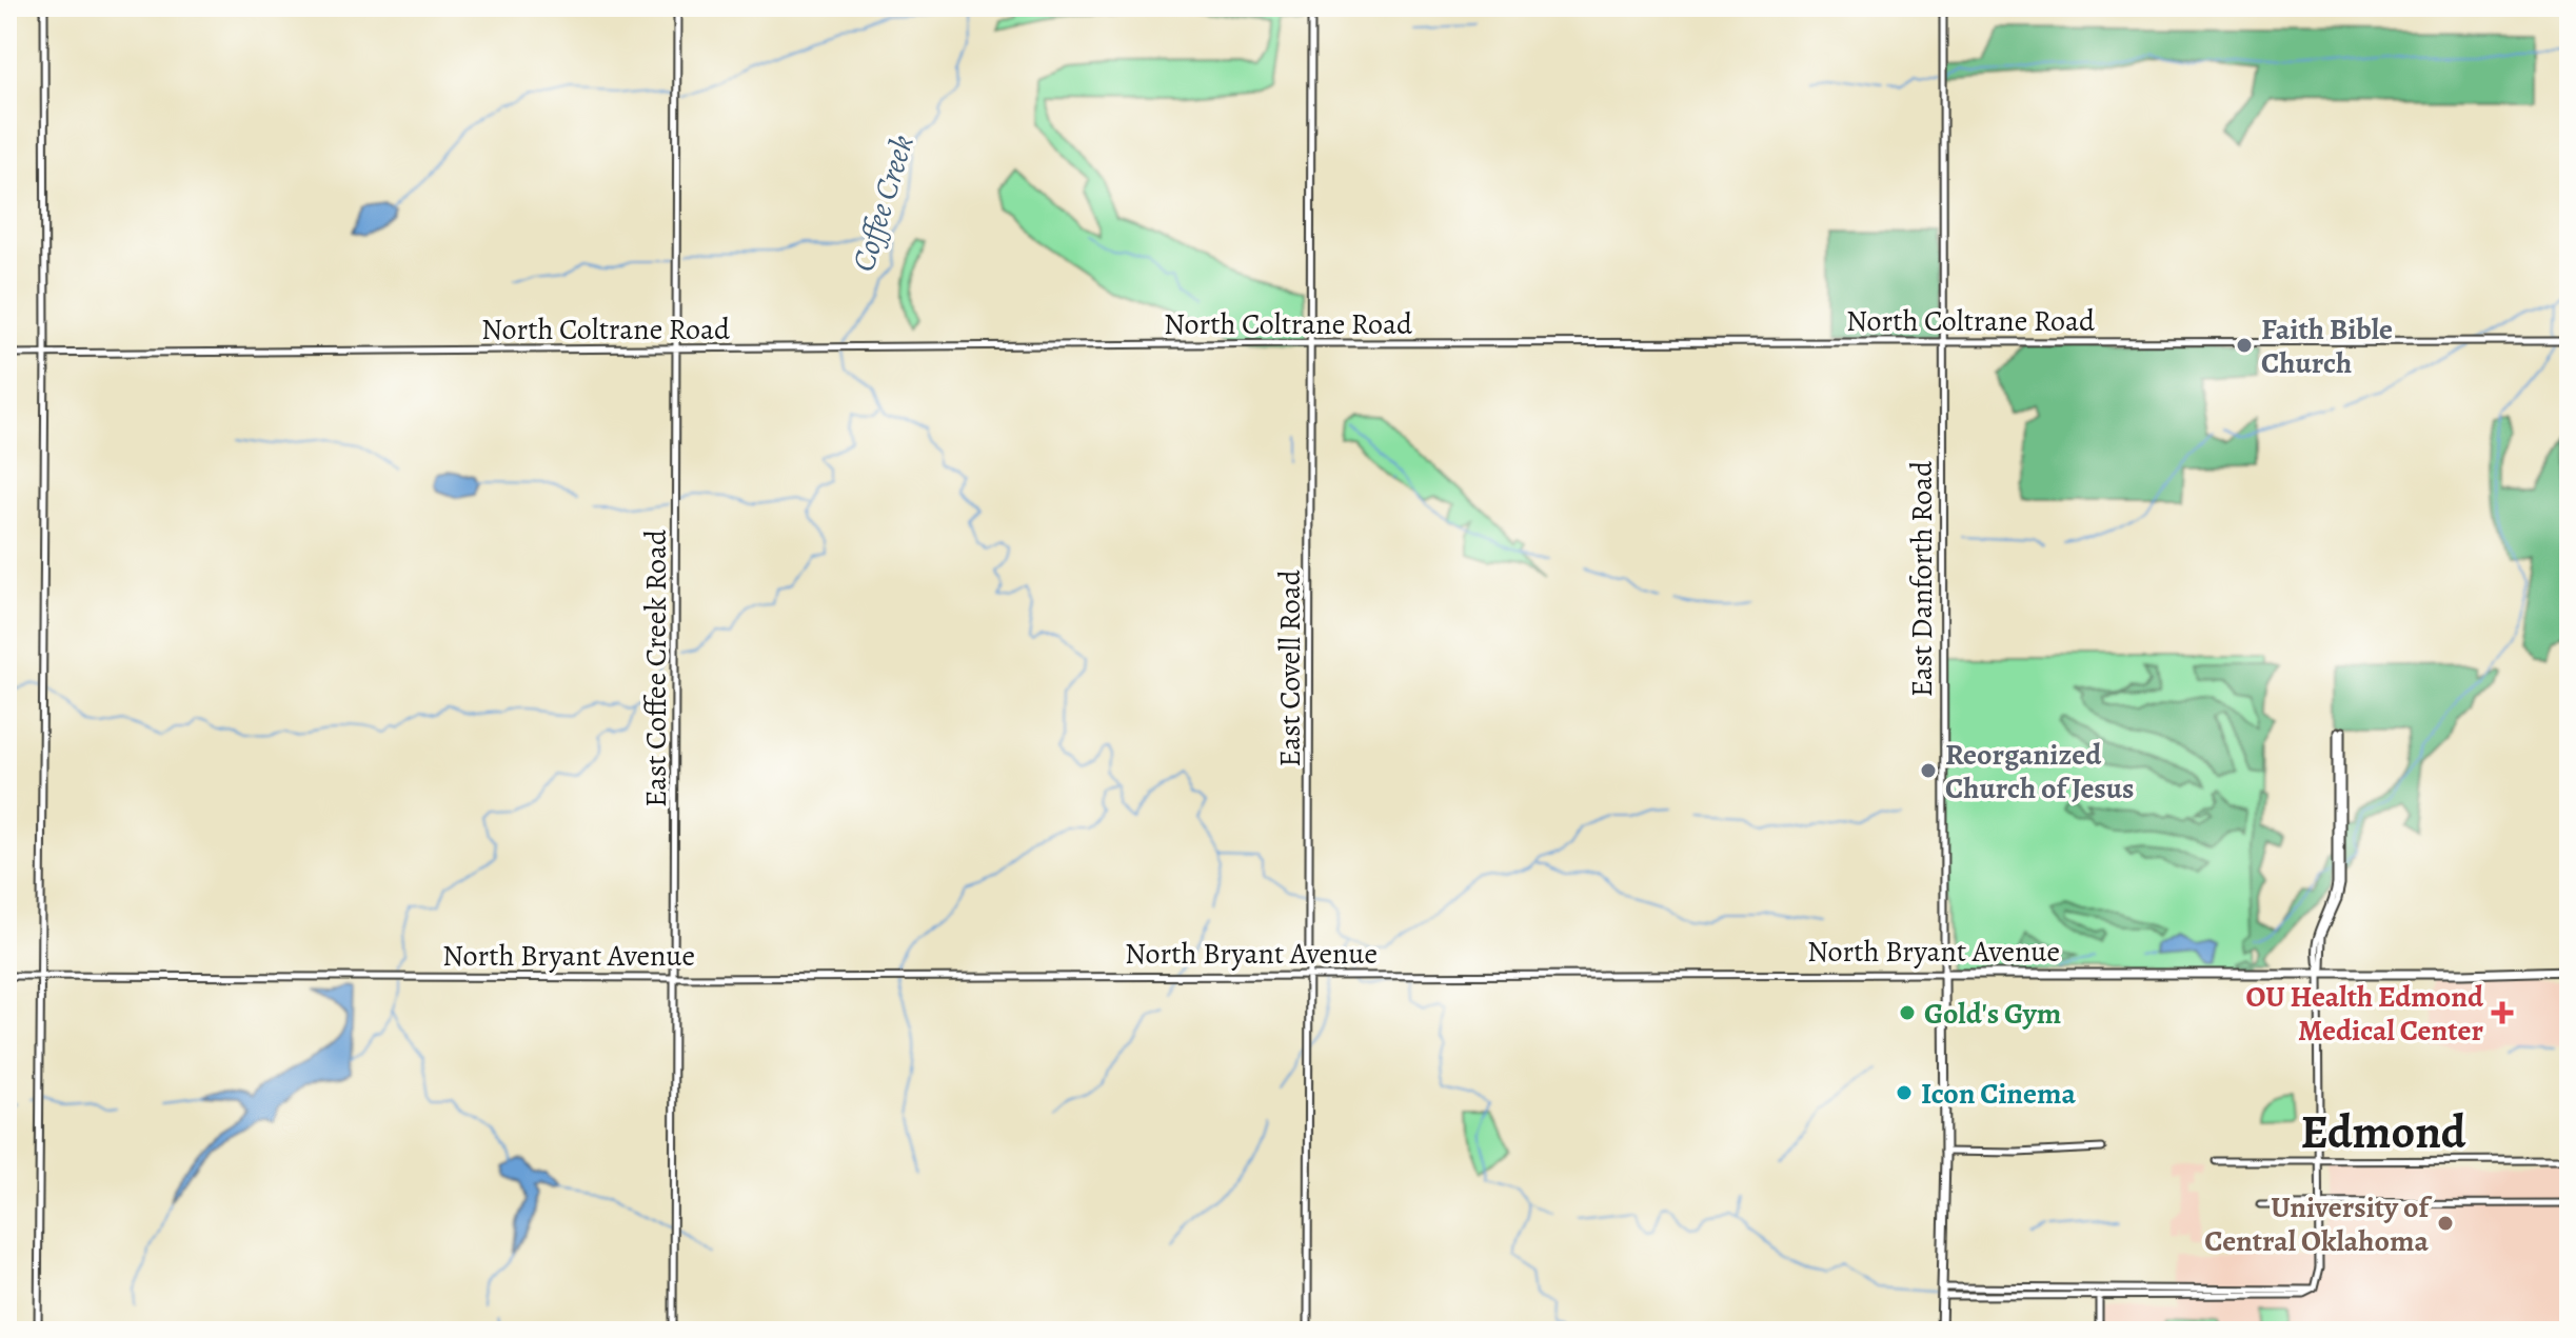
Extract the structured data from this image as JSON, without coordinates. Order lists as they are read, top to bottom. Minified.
{"streets":{"main road":["East Danforth Road","North Bryant Avenue"],"street":["North Coltrane Road","East Coffee Creek Road","East Covell Road"]},"crossings":[["North Coltrane Road","East Danforth Road"],["North Coltrane Road","East Coffee Creek Road"],["North Coltrane Road","East Covell Road"],["East Danforth Road","North Bryant Avenue"],["East Coffee Creek Road","North Bryant Avenue"],["East Covell Road","North Bryant Avenue"]],"districts":["Edmond"],"water":["Coffee Creek"],"places":{"other":["Faith Bible Church","Reorganized Church of Jesus","Gold's Gym","Icon Cinema","University of Central Oklahoma"],"health":["OU Health Edmond Medical Center"]}}
